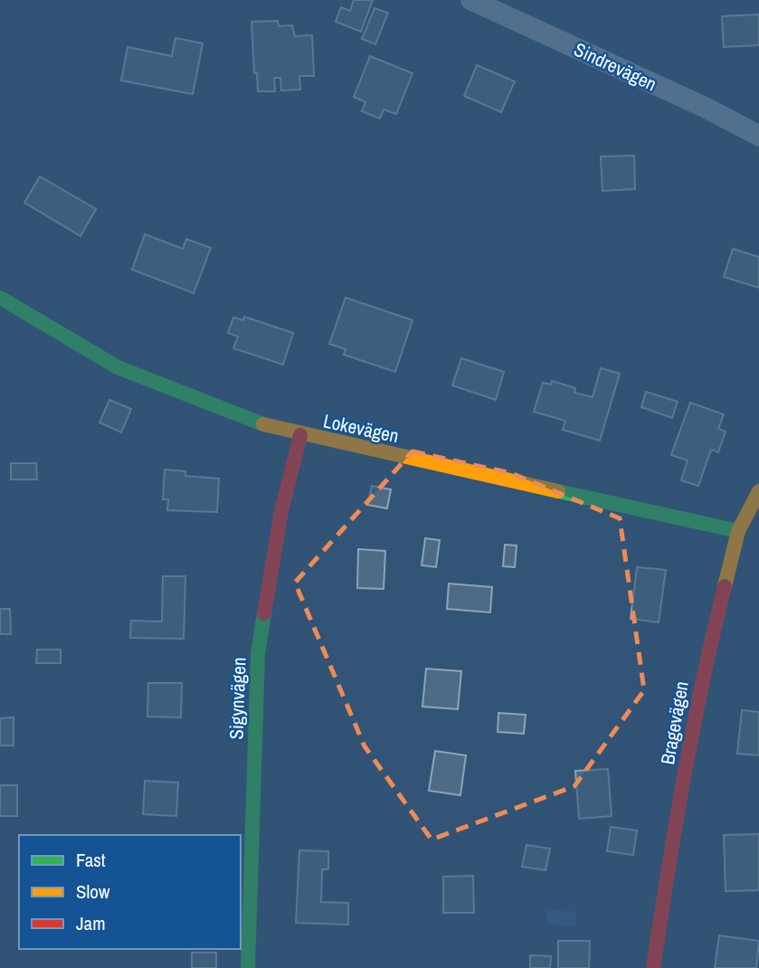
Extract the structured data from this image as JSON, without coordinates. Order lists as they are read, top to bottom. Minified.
{"streets":{"street":["Sindrevägen","Lokevägen","Sigynvägen","Bragevägen"]},"crossings":[["Lokevägen","Sigynvägen"],["Lokevägen","Bragevägen"]],"legend":["Fast","Slow","Jam"]}
